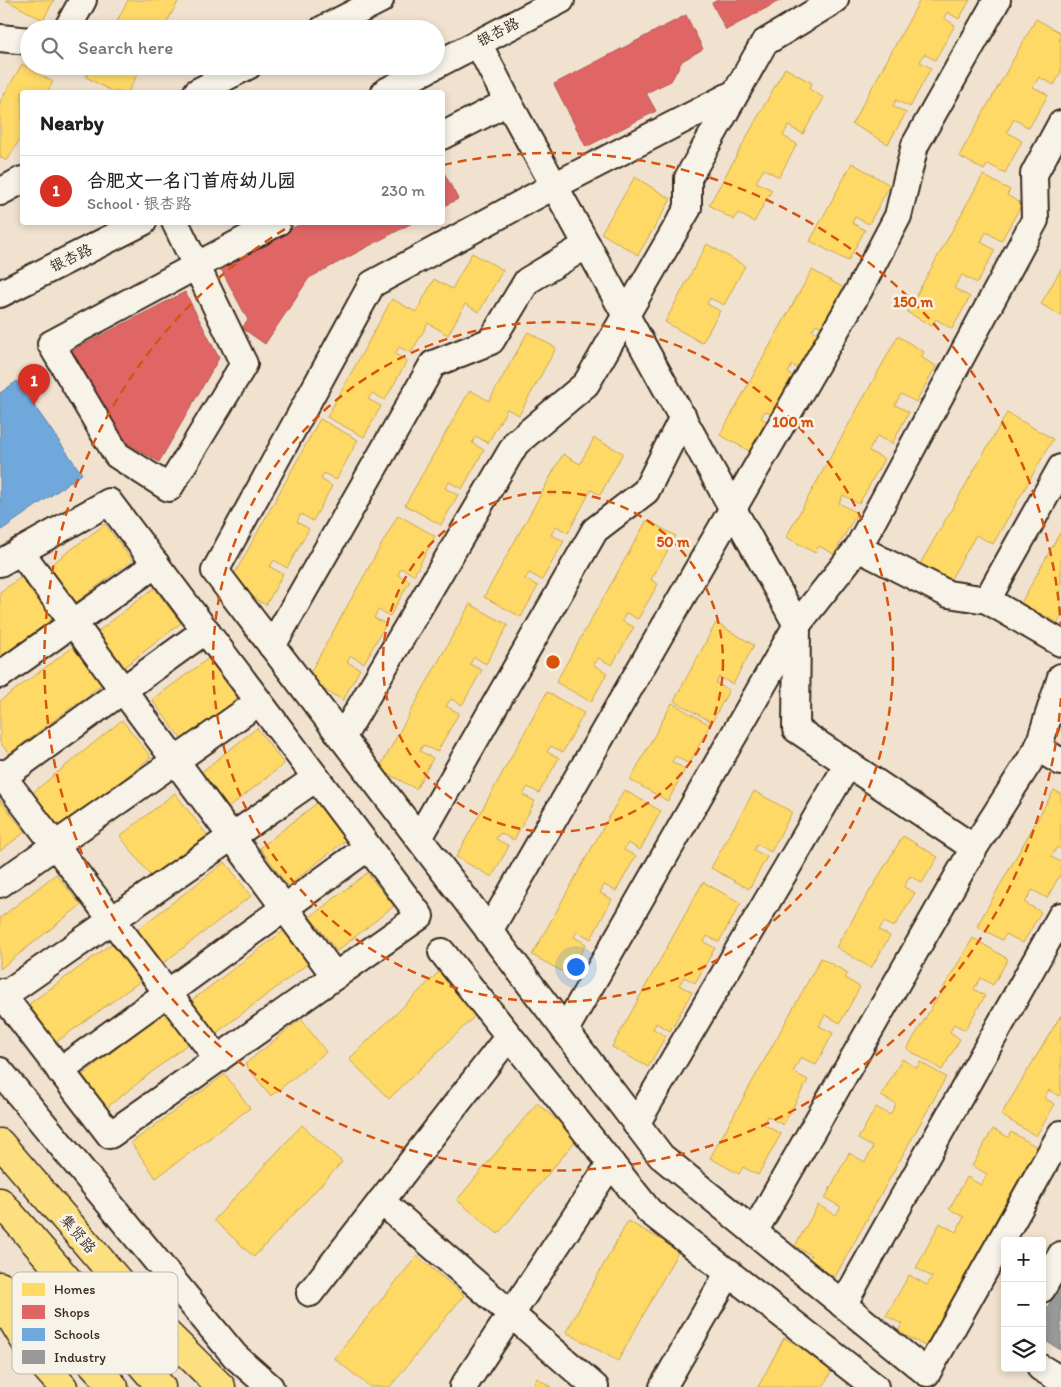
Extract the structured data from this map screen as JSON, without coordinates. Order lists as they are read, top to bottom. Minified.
{"streets":{"highway":["集贤路"],"street":["银杏路"]},"legend":["Homes","Shops","Schools","Industry"],"page":{"search":"Search here","heading":"Nearby","list":[{"mark":"1","name":"合肥文一名门首府幼儿园","note":"School · 银杏路","value":"230 m"}],"pins":"1","map_buttons":["+","−"]},"rings":["150 m","100 m","50 m"]}
